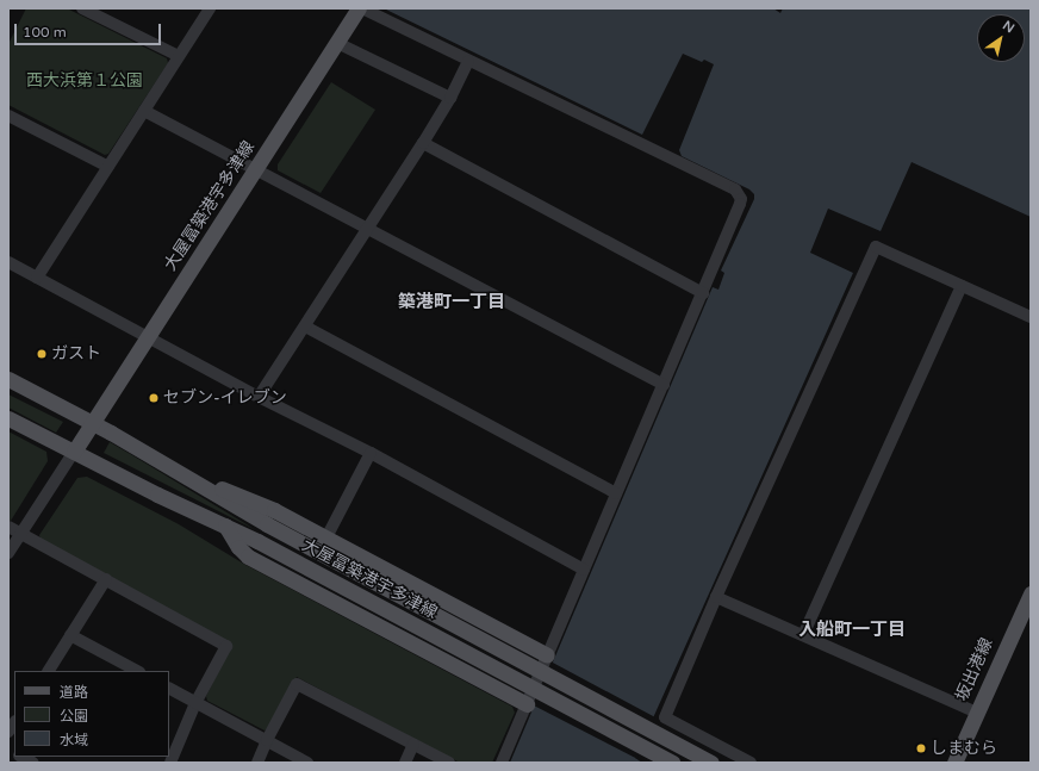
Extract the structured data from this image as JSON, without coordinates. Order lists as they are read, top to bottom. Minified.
{"streets":{"main road":["大屋冨築港宇多津線","坂出港線"]},"districts":["築港町一丁目","入船町一丁目"],"parks":["西大浜第１公園"],"places":["ガスト","セブン-イレブン","しまむら"],"legend":["道路","公園","水域"],"scale_bar":"100 m","north":"top right"}
